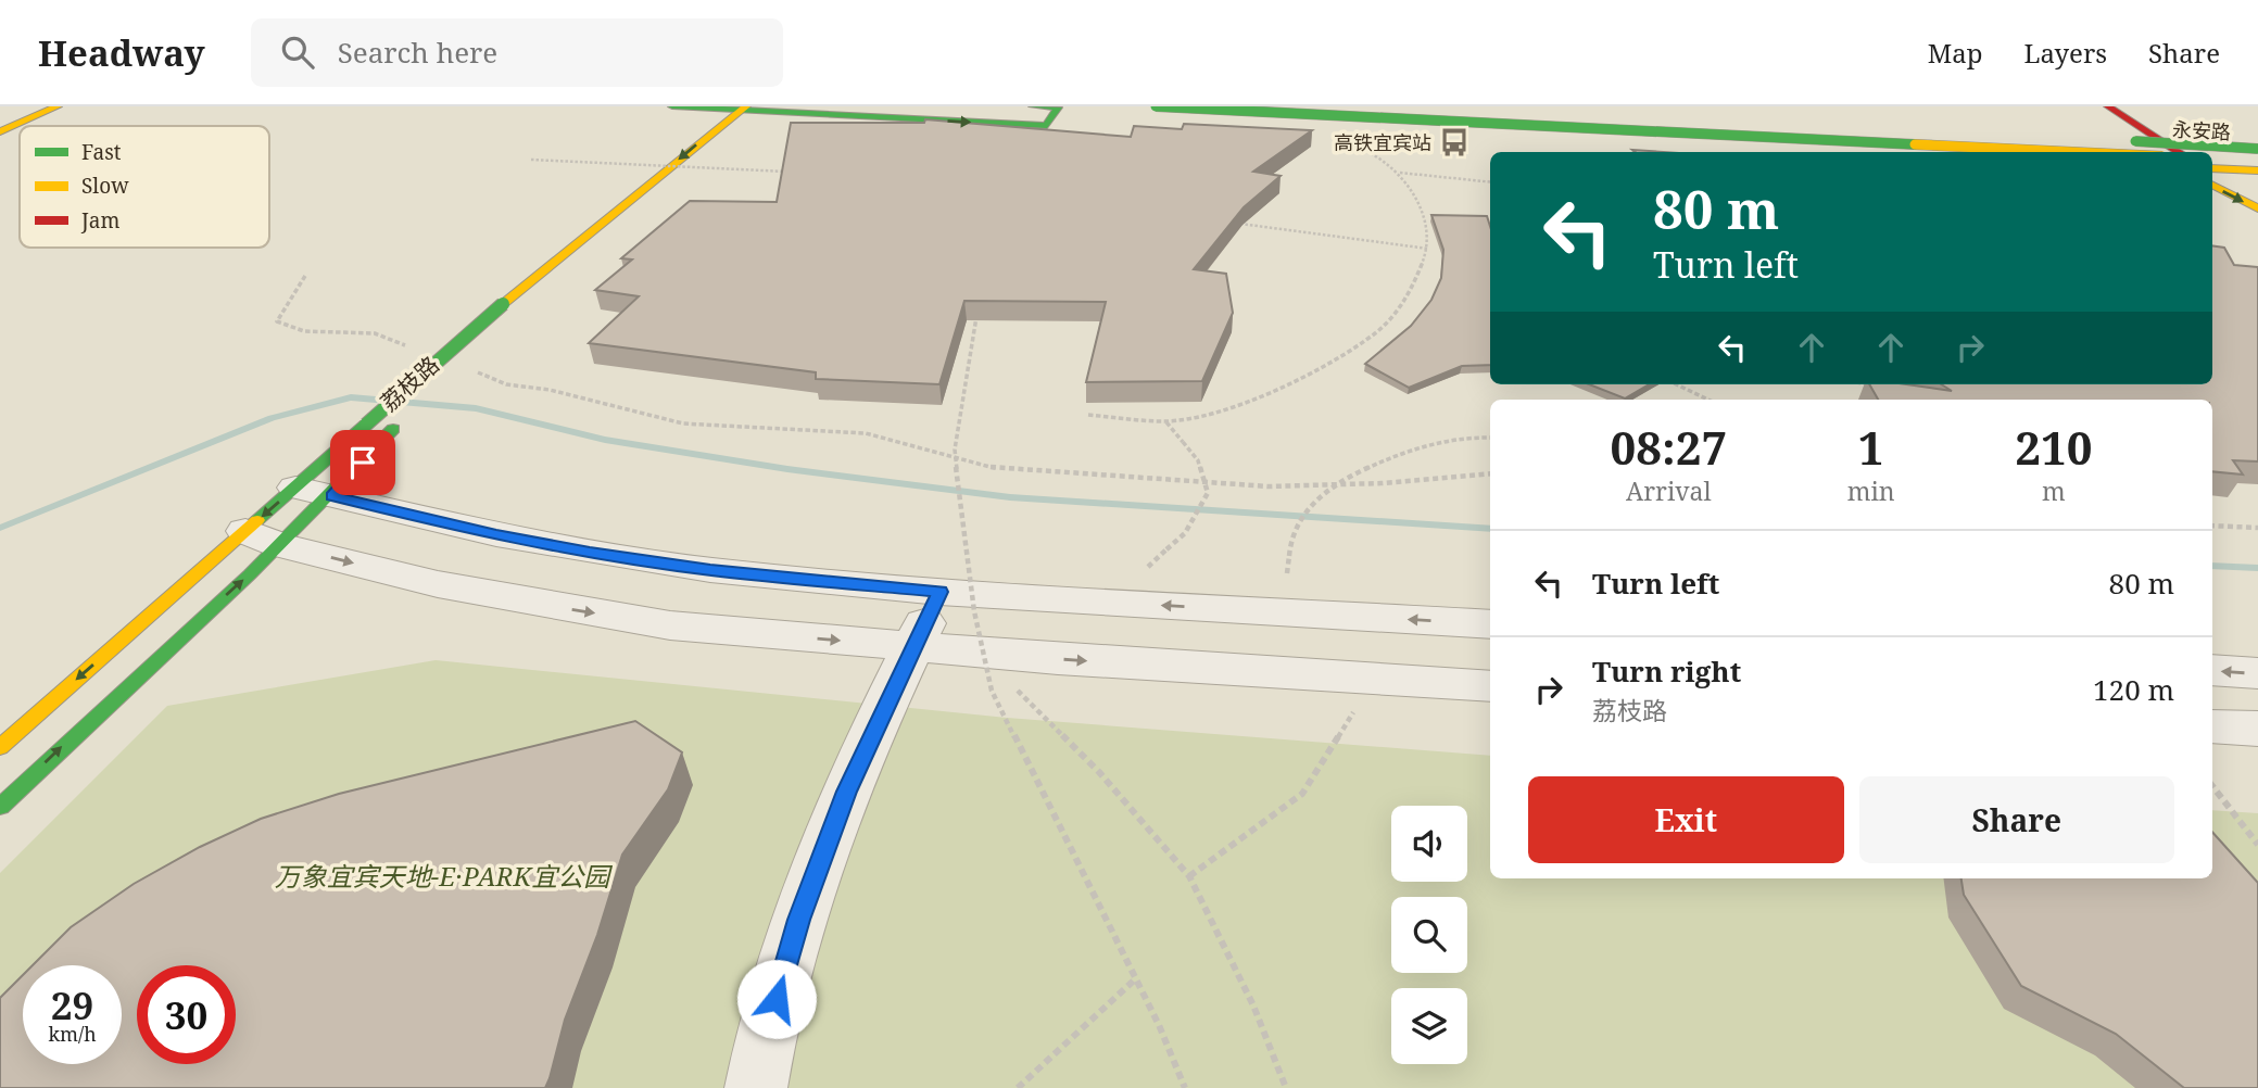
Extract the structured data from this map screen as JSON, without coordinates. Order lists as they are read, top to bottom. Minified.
{"streets":{"street":["永安路","荔枝路"]},"parks":["万象宜宾天地-E·PARK宜公园"],"places":{"bus stop":["高铁宜宾站"]},"legend":["Fast","Slow","Jam"],"page":{"header":"Headway","search":"Search here","nav":["Map","Layers","Share"],"turn":["80 m","Turn left"],"eta":["08:27","Arrival","1","min","210","m"],"list":[{"name":"Turn left","value":"80 m"},{"name":"Turn right","note":"荔枝路","value":"120 m"}],"buttons":["Exit","Share"],"speed":"29 km/h","limit":"30"}}
